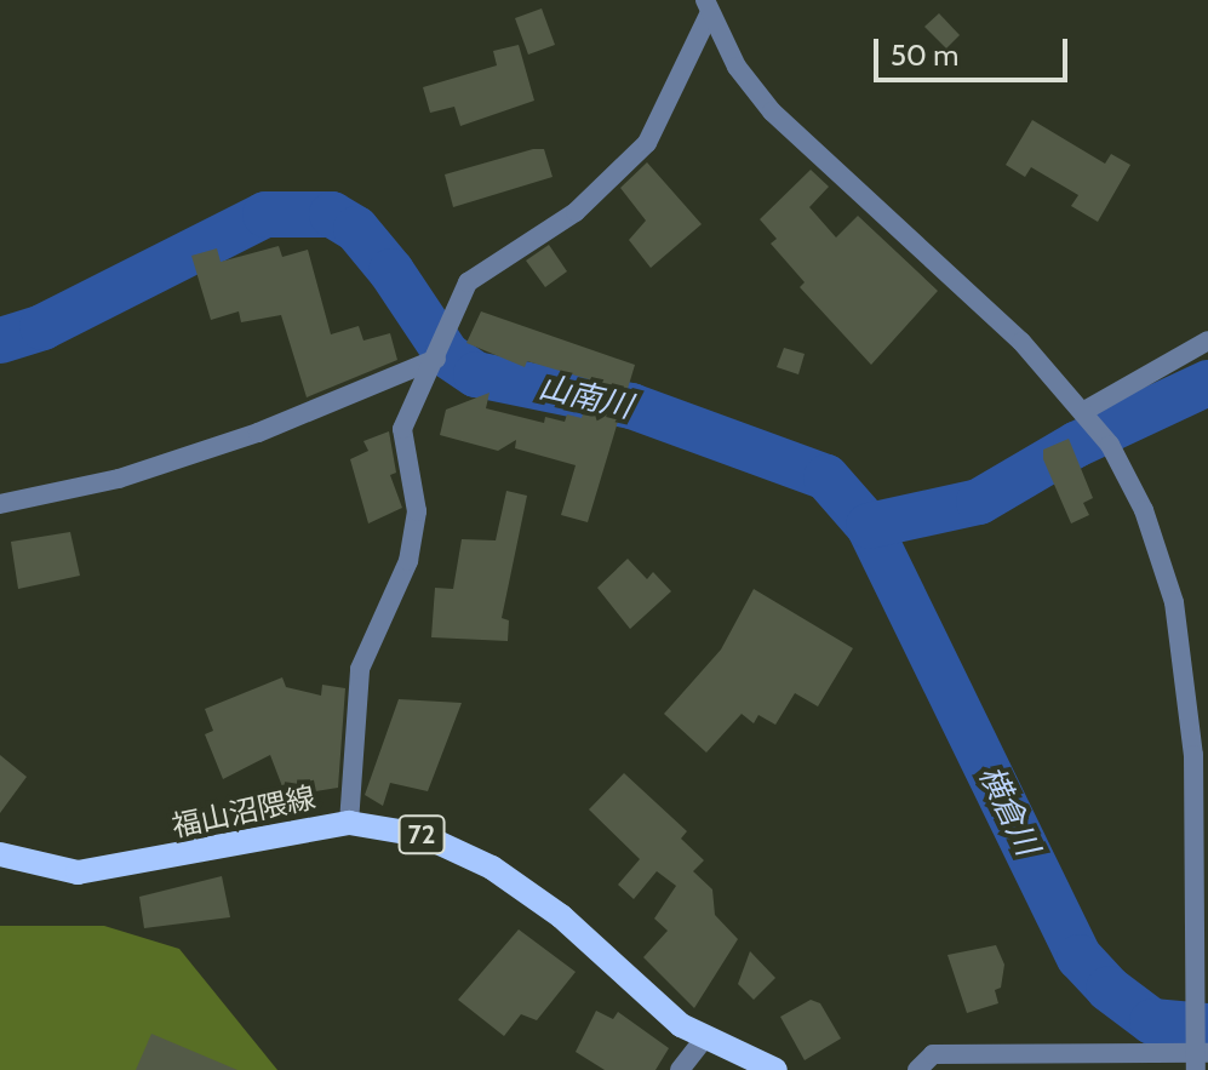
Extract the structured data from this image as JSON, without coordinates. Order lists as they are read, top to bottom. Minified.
{"streets":{"main road":["福山沼隈線","72"]},"water":["山南川","横倉川"],"scale_bar":"50 m"}
